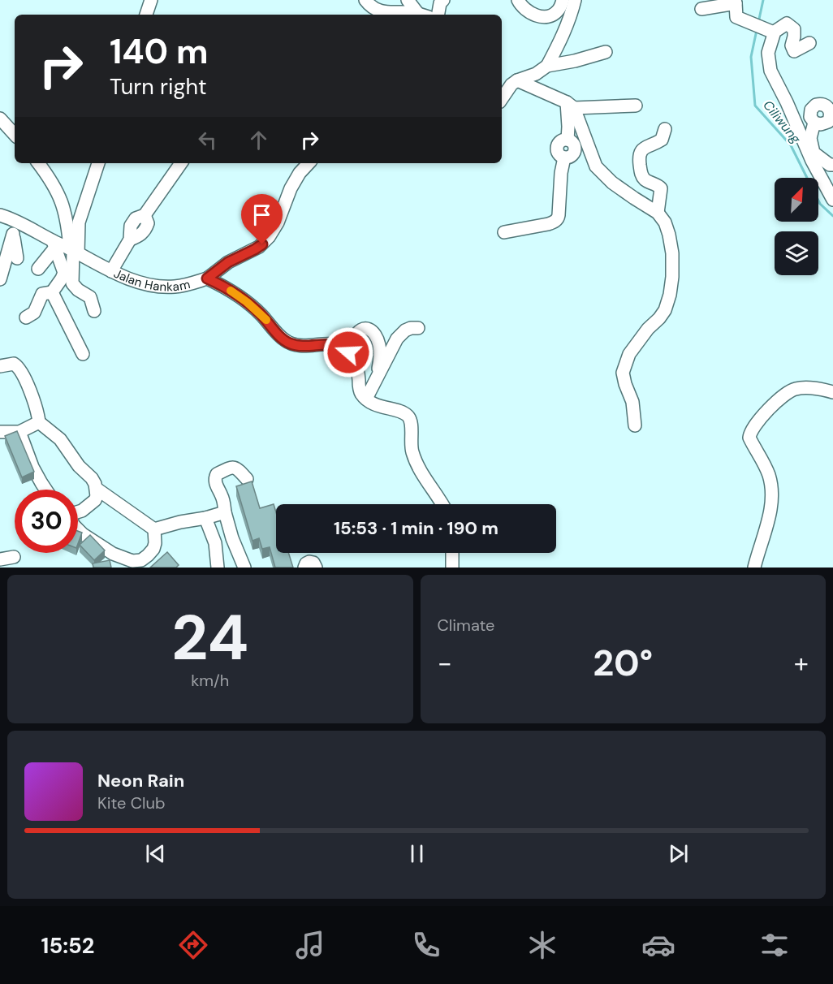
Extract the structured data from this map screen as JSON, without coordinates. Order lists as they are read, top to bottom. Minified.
{"streets":{"street":["Jalan Hankam"]},"water":["Ciliwung"],"north":"top right","page":{"turn":["140 m","Turn right"],"limit":"30","trip":"15:53 · 1 min · 190 m","tile":[["24","km/h"],"Climate"],"heat":["−","20°","+"],"song":["Neon Rain","Kite Club"],"tabs":"15:52"}}
